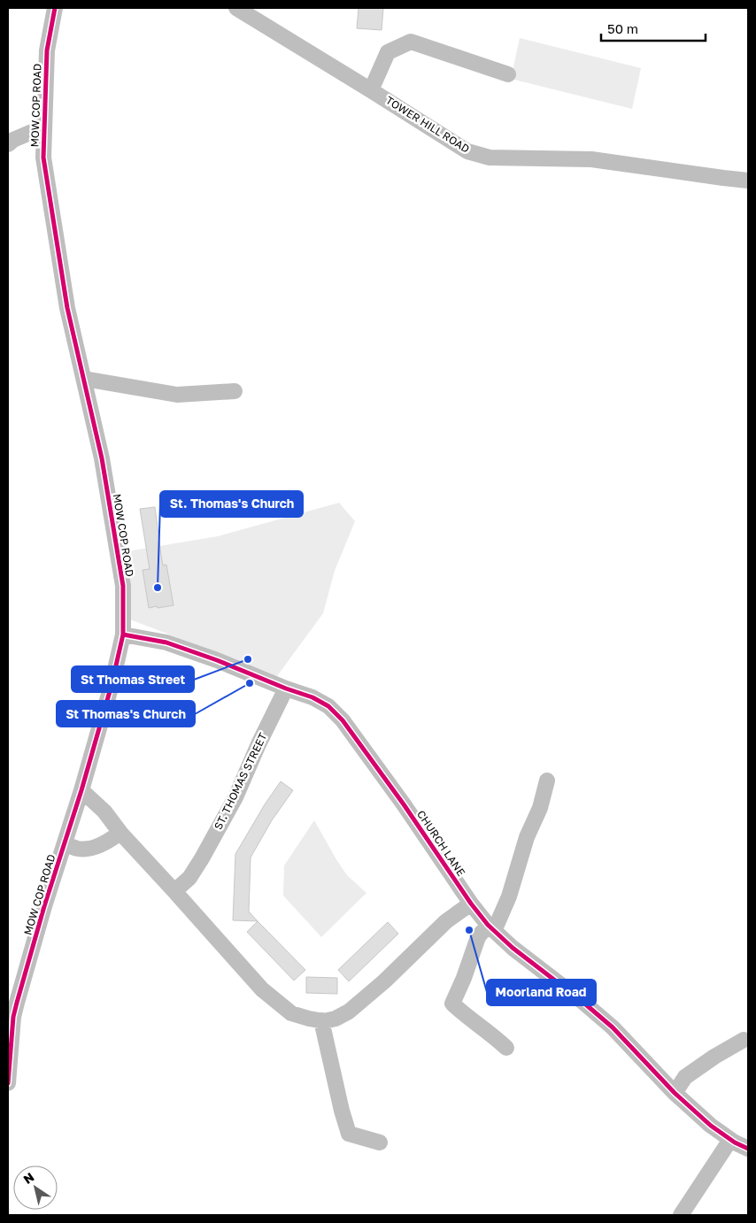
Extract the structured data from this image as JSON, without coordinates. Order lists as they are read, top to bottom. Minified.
{"streets":{"street":["MOW COP ROAD","TOWER HILL ROAD","ST. THOMAS STREET","CHURCH LANE"]},"crossings":[["MOW COP ROAD","CHURCH LANE"],["ST. THOMAS STREET","CHURCH LANE"]],"places":["St. Thomas's Church","St Thomas Street","St Thomas's Church","Moorland Road"],"scale_bar":"50 m","north":"top left"}
